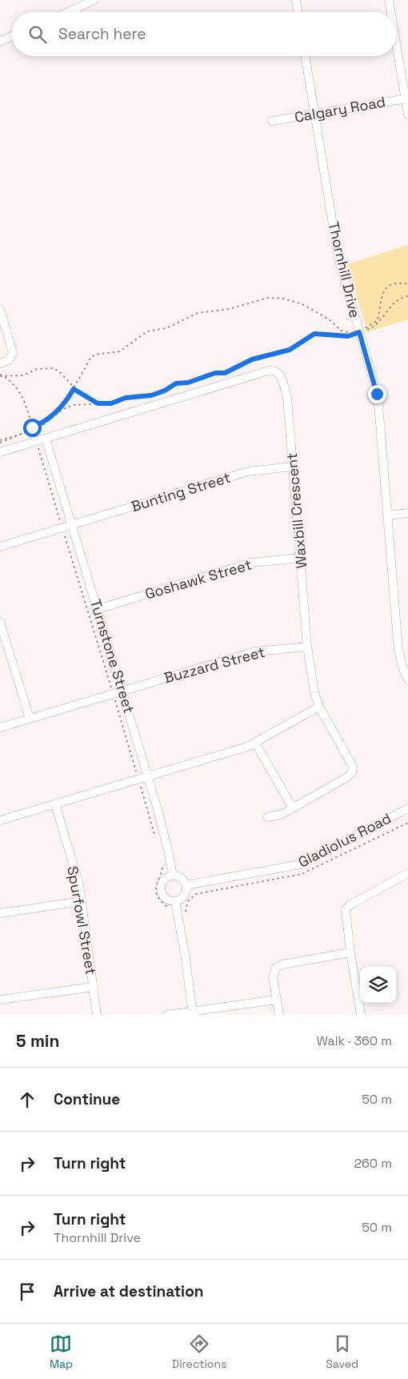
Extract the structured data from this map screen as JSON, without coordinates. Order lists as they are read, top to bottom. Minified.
{"streets":{"street":["Calgary Road","Thornhill Drive","Bunting Street","Waxbill Crescent","Goshawk Street","Turnstone Street","Buzzard Street","Gladiolus Road","Spurfowl Street"]},"crossings":[["Calgary Road","Thornhill Drive"],["Bunting Street","Waxbill Crescent"],["Bunting Street","Turnstone Street"],["Waxbill Crescent","Goshawk Street"],["Waxbill Crescent","Turnstone Street"],["Waxbill Crescent","Buzzard Street"],["Goshawk Street","Turnstone Street"],["Turnstone Street","Buzzard Street"],["Turnstone Street","Gladiolus Road"]],"page":{"search":"Search here","heading":["5 min","Walk · 360 m"],"list":[["Continue","50 m"],["Turn right","260 m"],["Turn right","Thornhill Drive","50 m"],"Arrive at destination"],"nav":["Map","Directions","Saved"]}}
